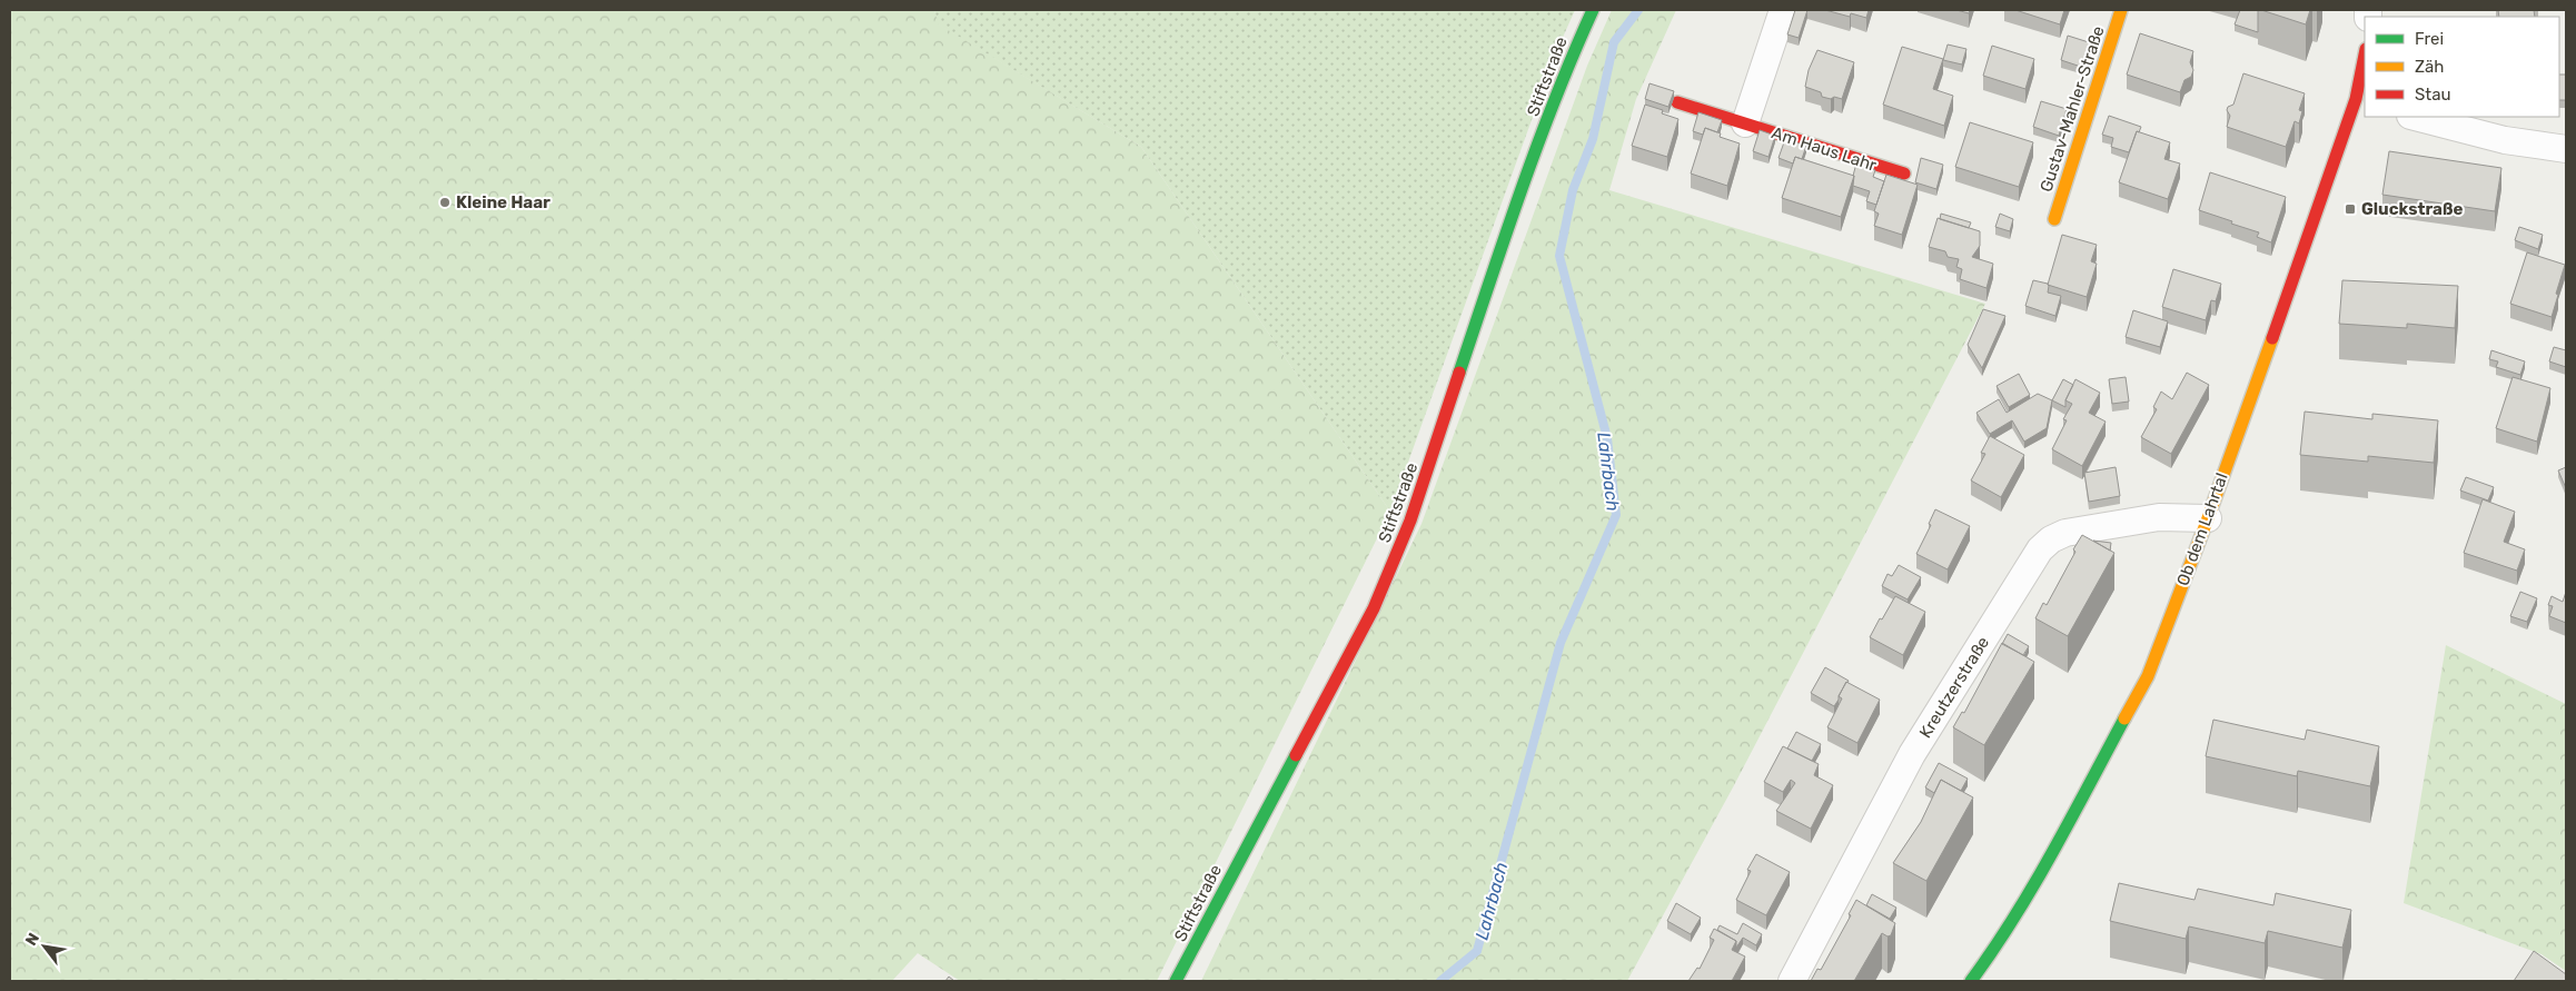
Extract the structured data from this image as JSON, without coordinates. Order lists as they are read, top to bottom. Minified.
{"streets":{"street":["Stiftstraße","Gustav-Mahler-Straße","Am Haus Lahr","Ob dem Lahrtal","Kreutzerstraße"]},"crossings":[["Ob dem Lahrtal","Kreutzerstraße"]],"water":["Lahrbach"],"places":{"other":["Kleine Haar"],"transit":["Gluckstraße"]},"legend":["Frei","Zäh","Stau"],"north":"top left"}
